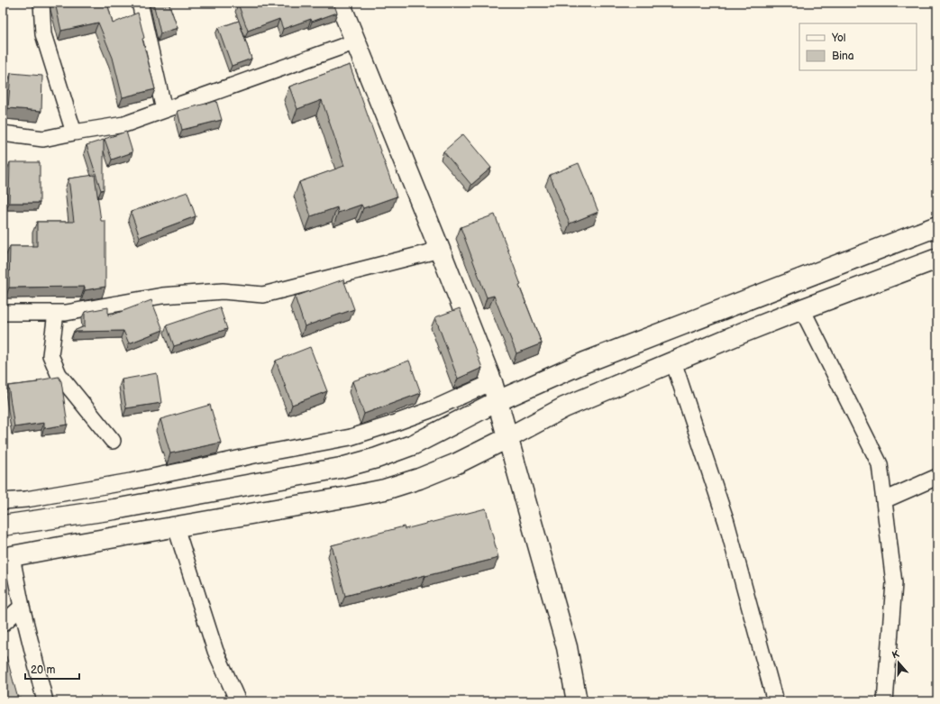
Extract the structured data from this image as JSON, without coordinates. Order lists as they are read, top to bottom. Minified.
{"legend":["Yol","Bina"],"scale_bar":"20 m","north":"top"}
